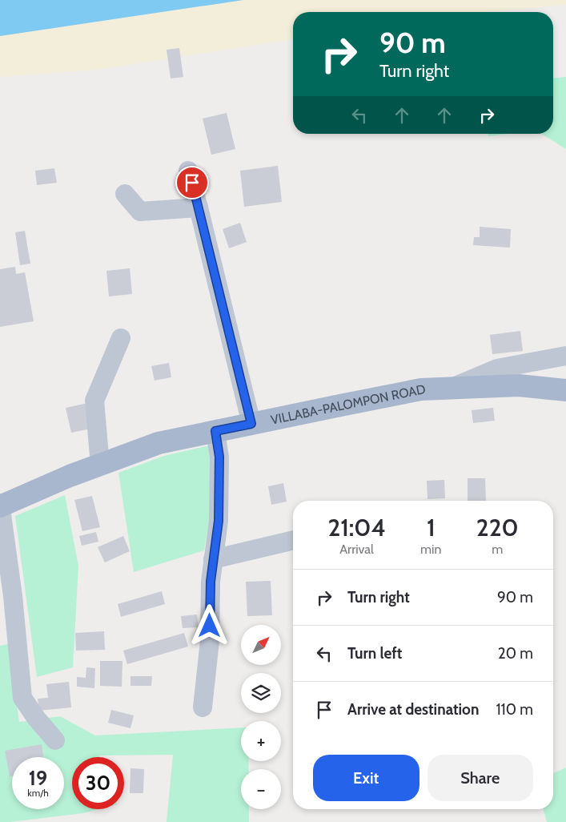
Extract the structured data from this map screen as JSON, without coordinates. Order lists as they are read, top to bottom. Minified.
{"streets":{"main road":["VILLABA-PALOMPON ROAD"]},"north":"top right","page":{"turn":["90 m","Turn right"],"eta":["21:04","Arrival","1","min","220","m"],"list":[{"name":"Turn right","value":"90 m"},{"name":"Turn left","value":"20 m"},{"name":"Arrive at destination","value":"110 m"}],"map_buttons":["+","−"],"buttons":["Exit","Share"],"speed":"19 km/h","limit":"30"}}
